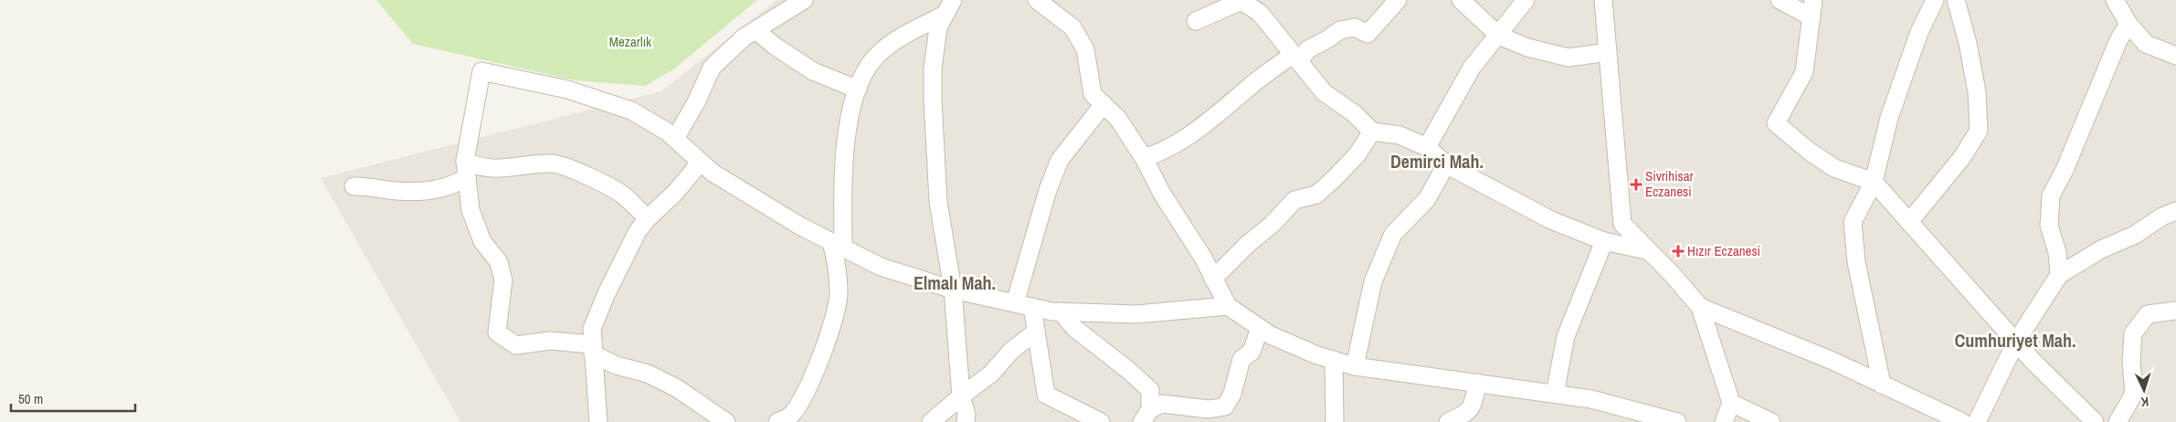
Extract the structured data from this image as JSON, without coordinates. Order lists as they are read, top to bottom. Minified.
{"districts":["Demirci Mah.","Elmalı Mah.","Cumhuriyet Mah."],"parks":["Mezarlık"],"places":{"health":["Sivrihisar Eczanesi","Hızır Eczanesi"]},"scale_bar":"50 m","north":"bottom"}
